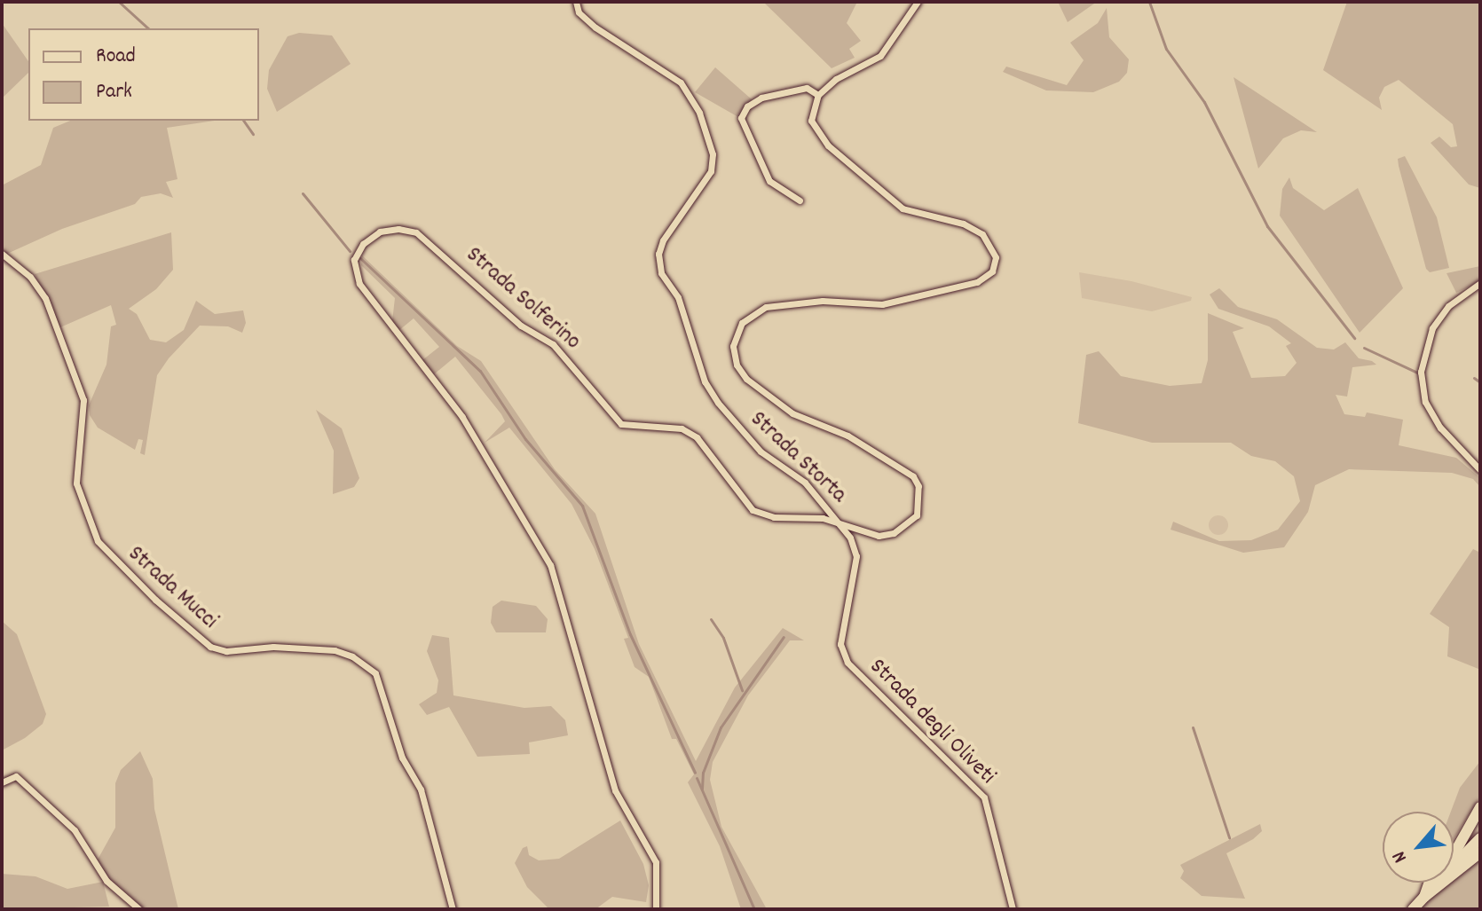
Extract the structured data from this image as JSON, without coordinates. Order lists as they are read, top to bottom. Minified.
{"streets":{"street":["Strada Solferino","Strada Storta","Strada Mucci","Strada degli Oliveti"]},"crossings":[["Strada Solferino","Strada Storta"],["Strada Solferino","Strada degli Oliveti"],["Strada Storta","Strada degli Oliveti"]],"legend":["Road","Park"],"north":"bottom left"}
